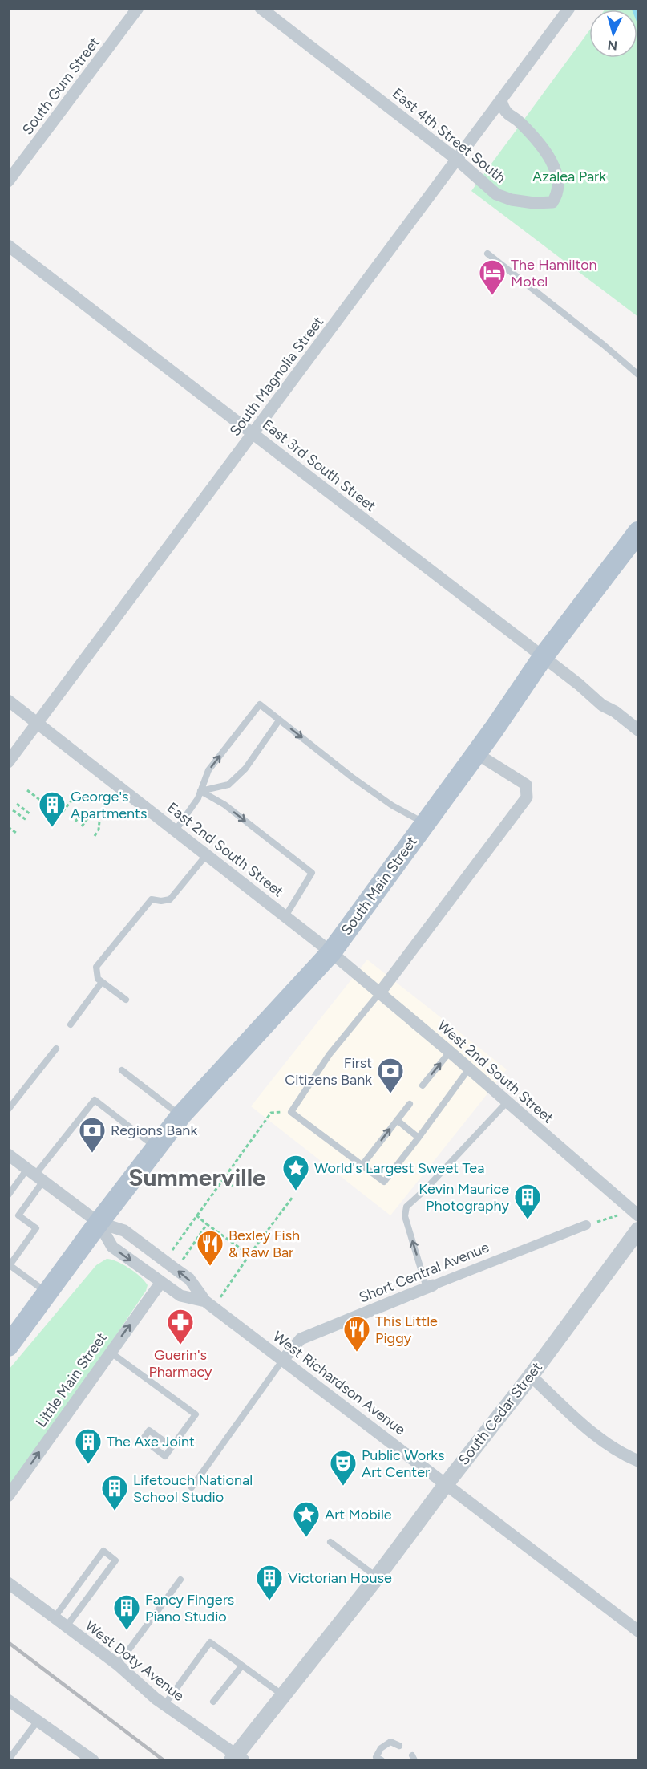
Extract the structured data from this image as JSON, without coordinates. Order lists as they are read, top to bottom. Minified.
{"streets":{"main road":["South Main Street"],"street":["South Gum Street","East 4th Street South","South Magnolia Street","East 3rd South Street","East 2nd South Street","West 2nd South Street","Short Central Avenue","Little Main Street","West Richardson Avenue","South Cedar Street","West Doty Avenue"]},"crossings":[["East 4th Street South","South Magnolia Street"],["South Magnolia Street","East 3rd South Street"],["South Magnolia Street","East 2nd South Street"],["East 3rd South Street","South Main Street"],["East 2nd South Street","South Main Street"],["East 2nd South Street","West 2nd South Street"],["South Main Street","West 2nd South Street"],["South Main Street","West Richardson Avenue"],["Short Central Avenue","West Richardson Avenue"],["Little Main Street","West Richardson Avenue"],["West Richardson Avenue","South Cedar Street"],["South Cedar Street","West Doty Avenue"]],"one_way":["Little Main Street"],"districts":["Summerville"],"parks":["Azalea Park"],"places":{"hotel":["The Hamilton Motel"],"building":["George's Apartments","Kevin Maurice Photography","The Axe Joint","Lifetouch National School Studio","Victorian House","Fancy Fingers Piano Studio"],"bank":["First Citizens Bank","Regions Bank"],"place":["World's Largest Sweet Tea","Art Mobile"],"restaurant":["Bexley Fish & Raw Bar","This Little Piggy"],"pharmacy":["Guerin's Pharmacy"],"theatre":["Public Works Art Center"]},"north":"bottom"}
